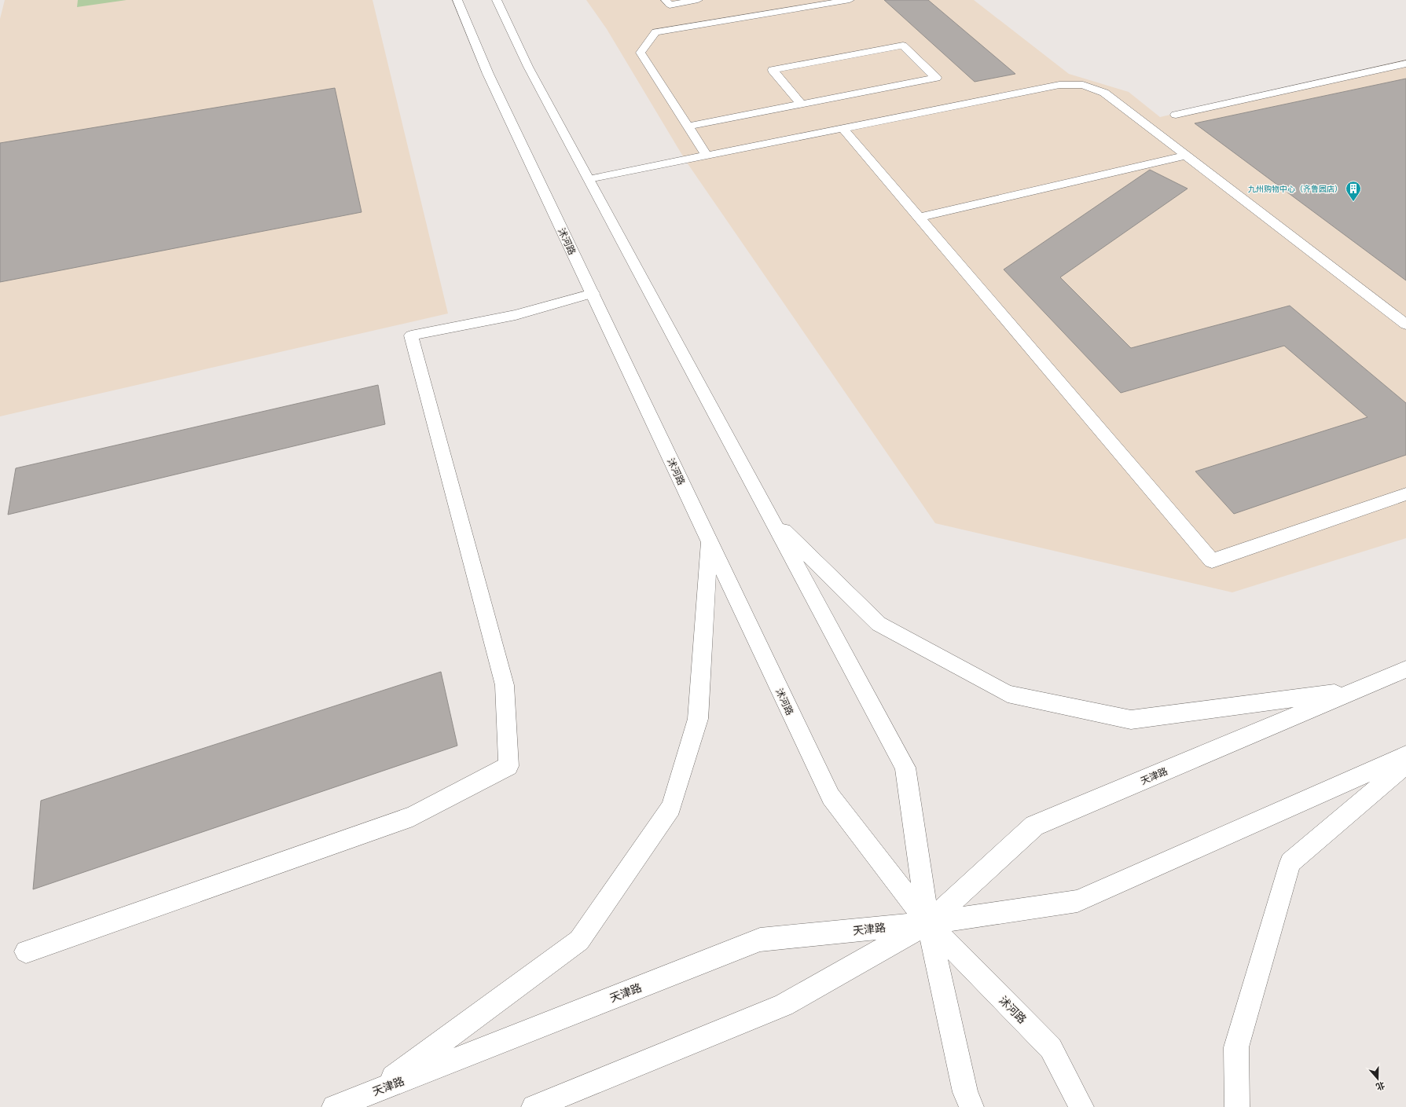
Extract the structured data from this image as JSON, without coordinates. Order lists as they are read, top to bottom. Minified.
{"streets":{"main road":["沭河路","天津路"]},"crossings":[["沭河路","天津路"]],"places":{"building":["九州购物中心（齐鲁园店）"]},"north":"bottom"}
